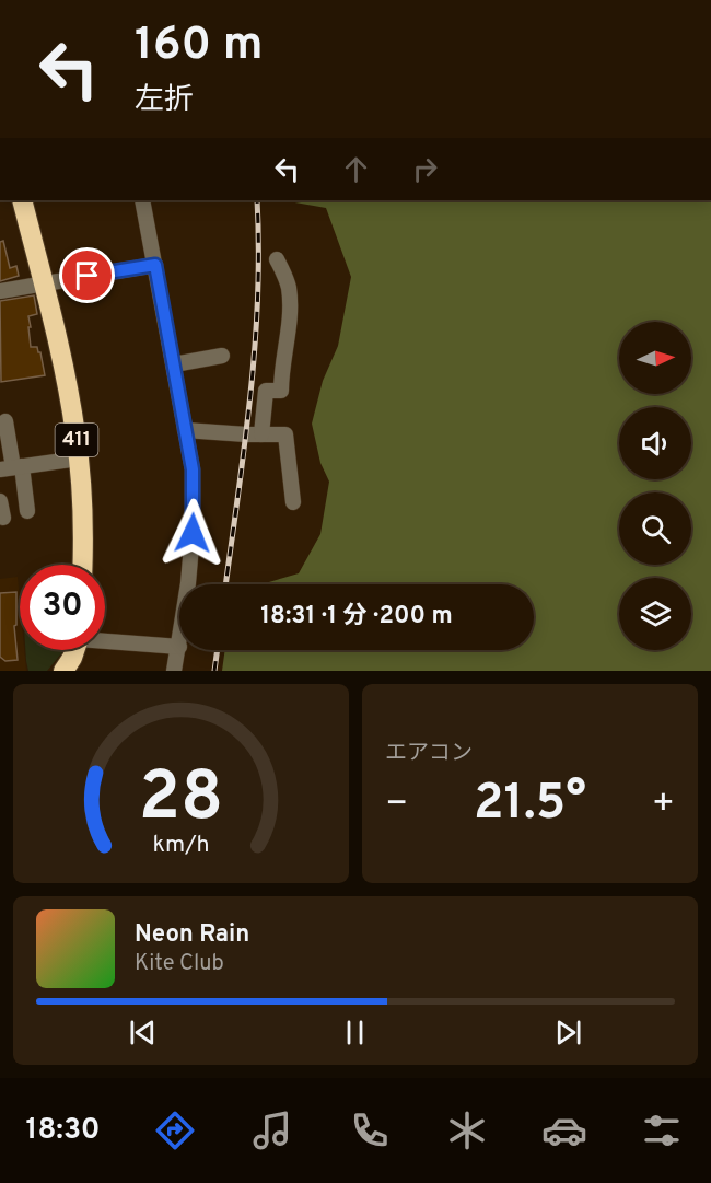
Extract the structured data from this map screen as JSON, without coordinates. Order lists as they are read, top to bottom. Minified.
{"streets":{"highway":["411"]},"north":"right","page":{"turn":["160 m","左折"],"limit":"30","trip":"18:31 · 1 分 · 200 m","tile":"エアコン","heat":["−","21.5°","+"],"song":["Neon Rain","Kite Club"],"tabs":"18:30","gauge":["28","km/h"]}}
